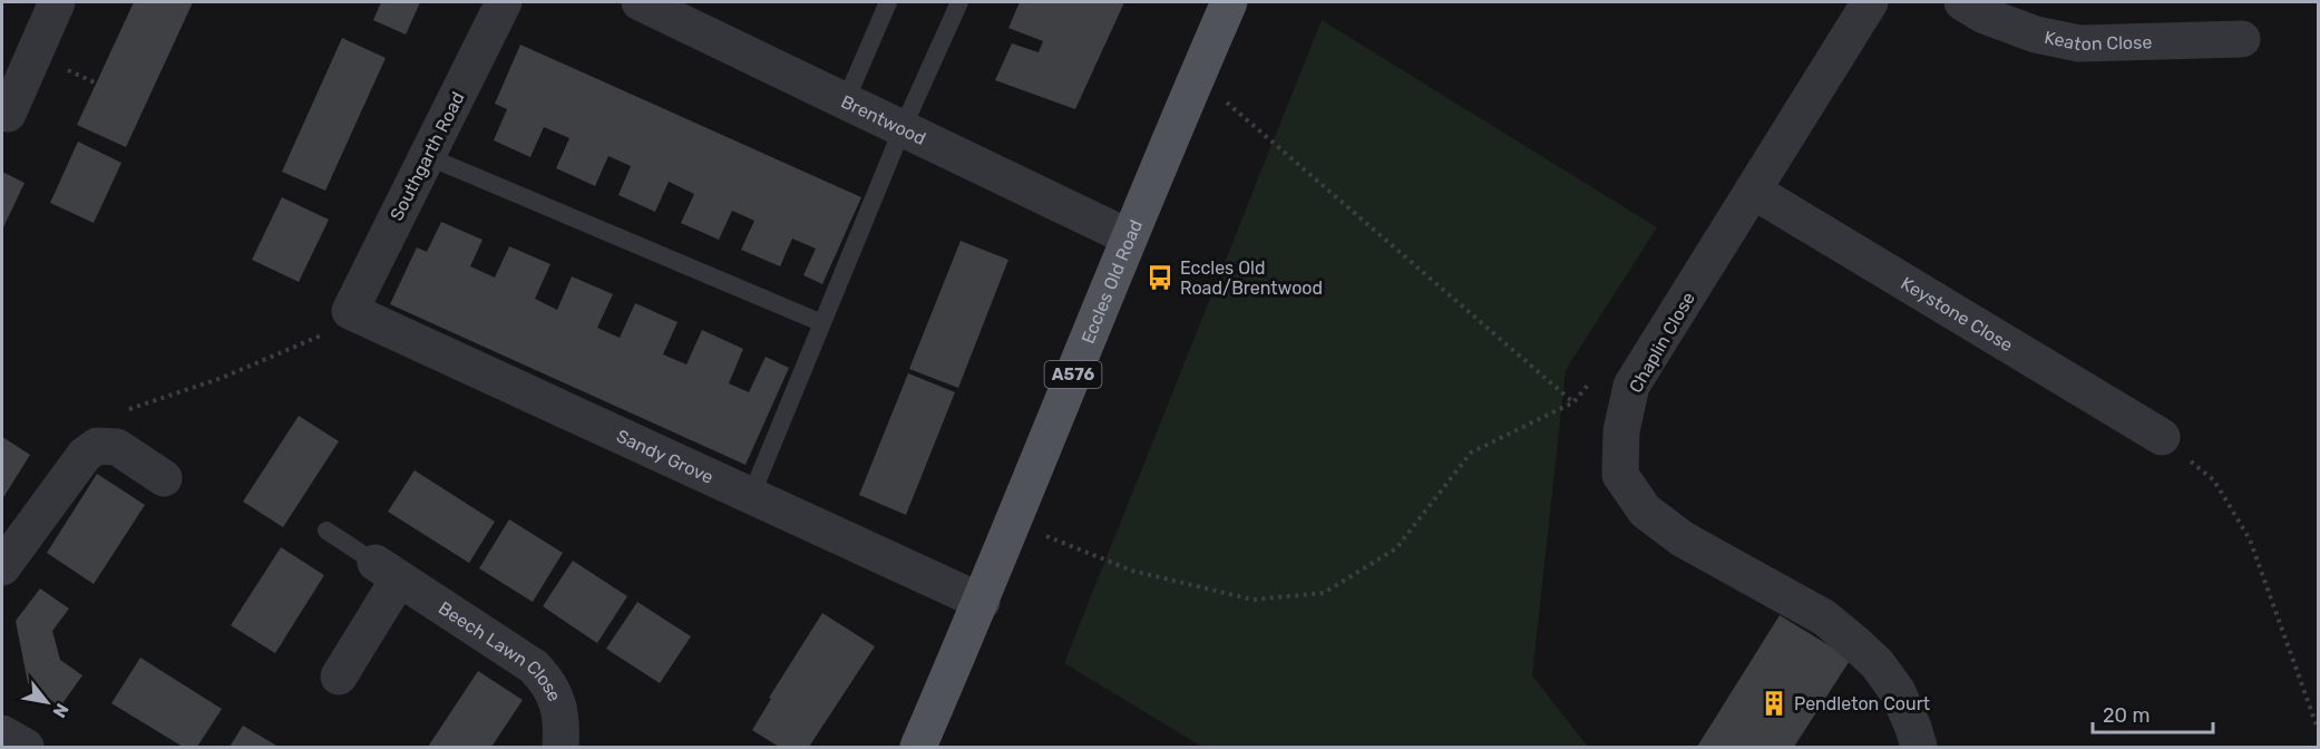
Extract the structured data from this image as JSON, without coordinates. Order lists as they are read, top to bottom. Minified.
{"streets":{"main road":["Eccles Old Road","A576"],"street":["Keaton Close","Brentwood","Southgarth Road","Keystone Close","Chaplin Close","Sandy Grove","Beech Lawn Close"]},"crossings":[["Brentwood","Eccles Old Road"],["Southgarth Road","Sandy Grove"],["Eccles Old Road","Sandy Grove"],["Keystone Close","Chaplin Close"]],"places":{"bus stop":["Eccles Old Road/Brentwood"],"building":["Pendleton Court"]},"scale_bar":"20 m","north":"bottom right"}
